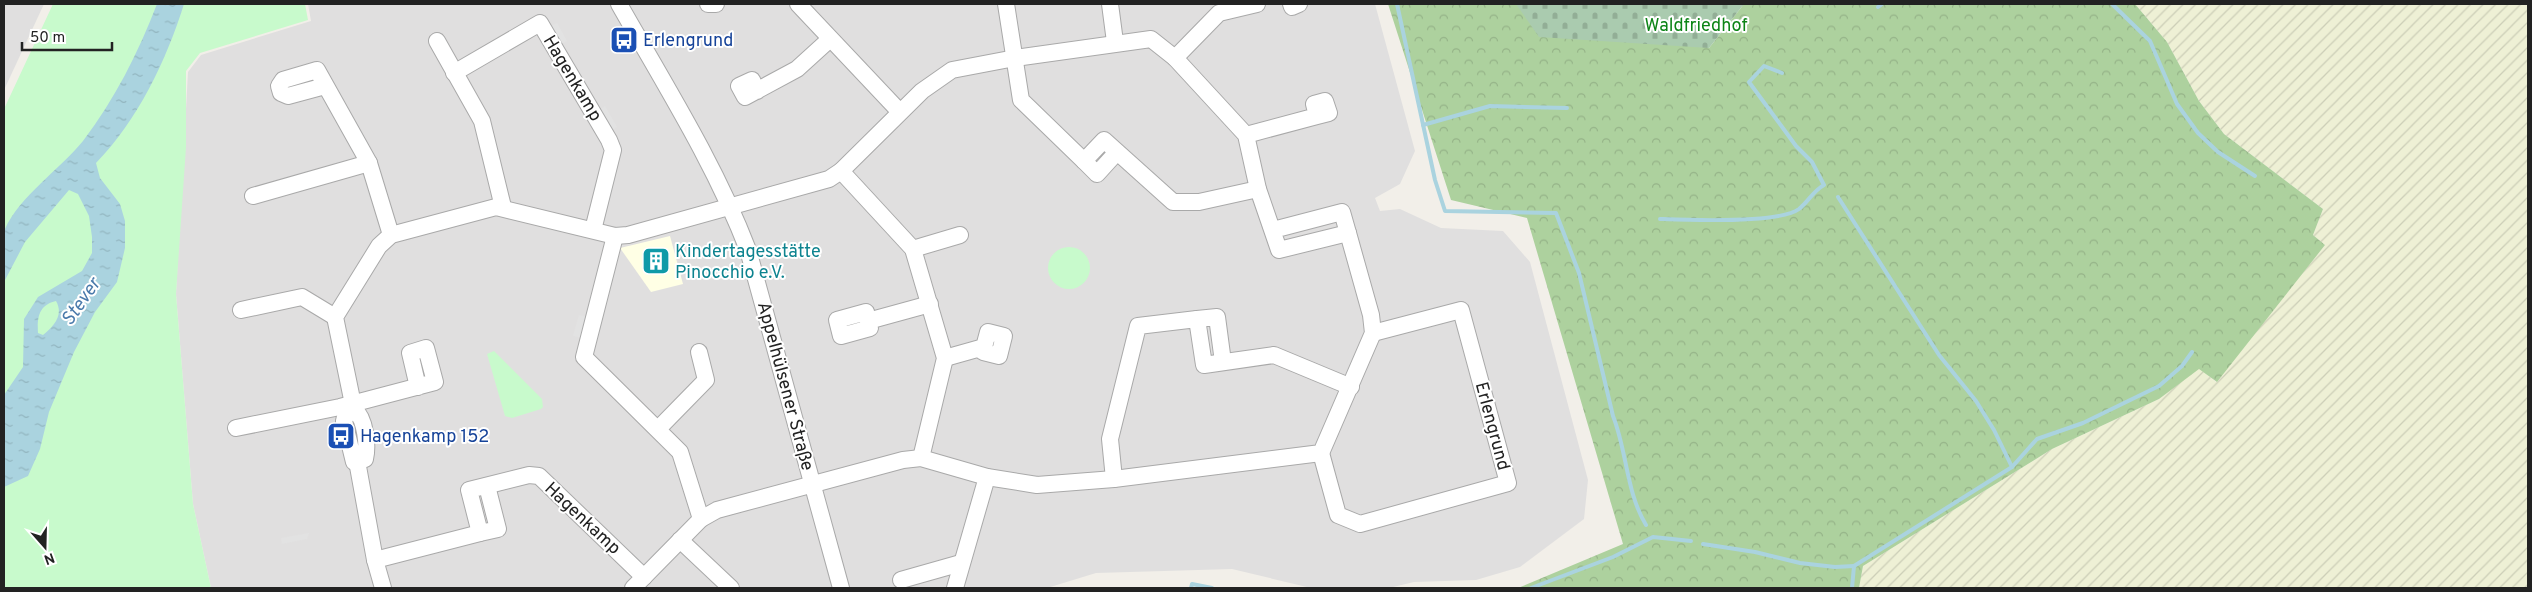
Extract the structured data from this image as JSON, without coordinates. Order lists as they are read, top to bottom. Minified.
{"streets":{"street":["Hagenkamp","Appelhülsener Straße","Erlengrund"]},"water":["Stever"],"parks":["Waldfriedhof"],"places":{"bus stop":["Erlengrund","Hagenkamp 152"],"building":["Kindertagesstätte Pinocchio e.V."]},"scale_bar":"50 m","north":"bottom"}
